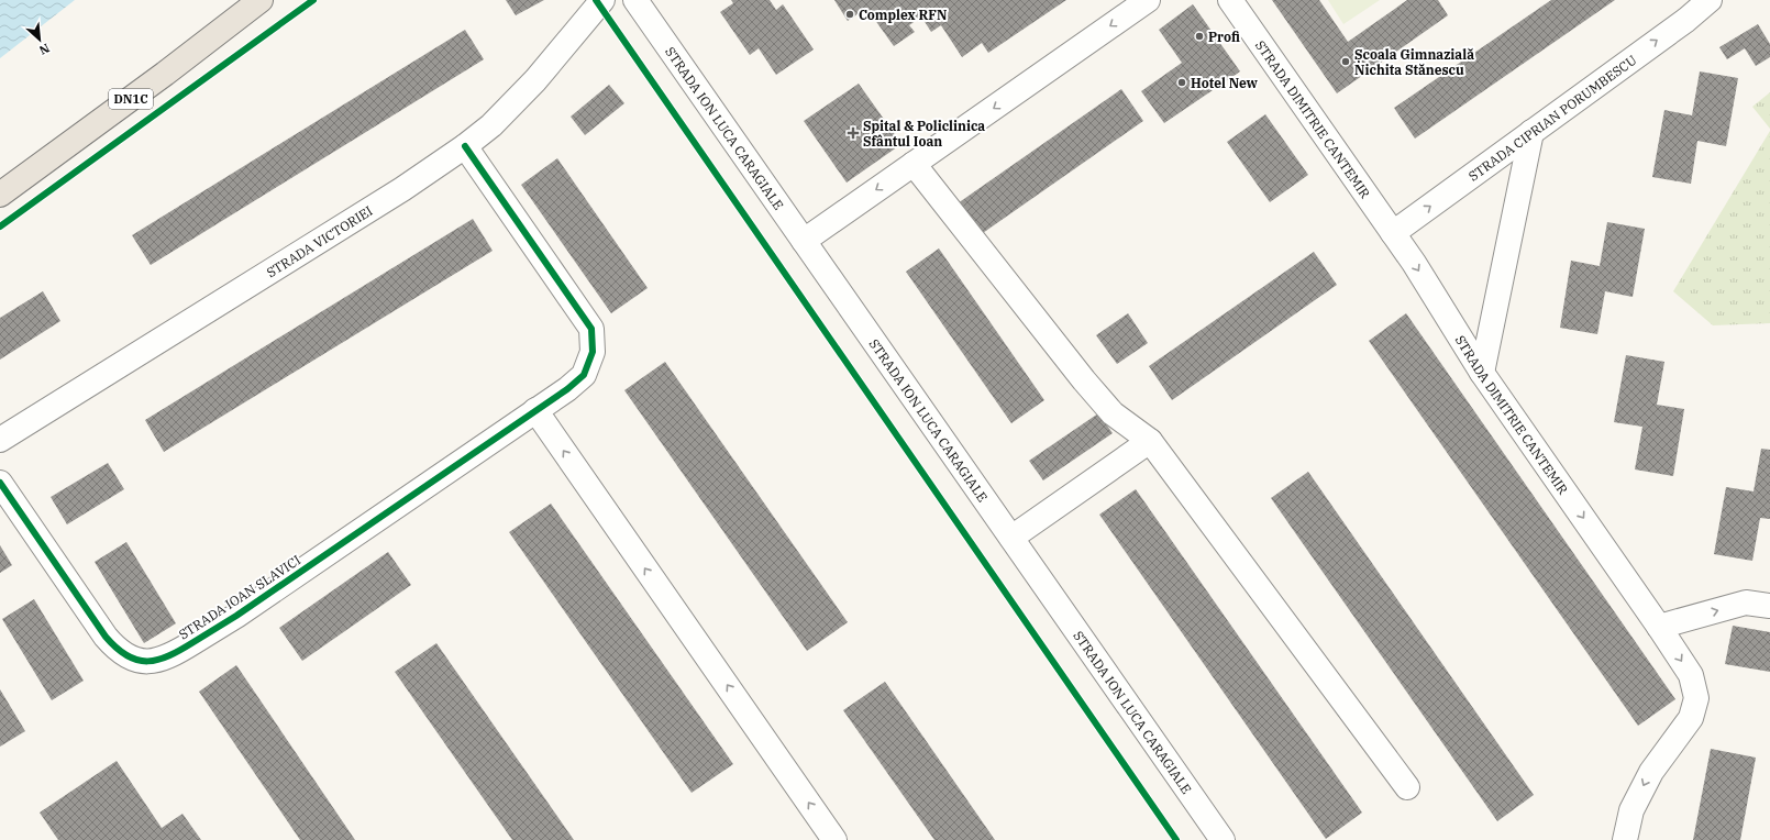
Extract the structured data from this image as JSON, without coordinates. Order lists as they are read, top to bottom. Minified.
{"streets":{"main road":["DN1C"],"street":["STRADA CIPRIAN PORUMBESCU","STRADA DIMITRIE CANTEMIR","STRADA ION LUCA CARAGIALE","STRADA VICTORIEI","STRADA IOAN SLAVICI"]},"crossings":[["STRADA CIPRIAN PORUMBESCU","STRADA DIMITRIE CANTEMIR"],["STRADA VICTORIEI","STRADA IOAN SLAVICI"]],"one_way":["STRADA CIPRIAN PORUMBESCU","STRADA DIMITRIE CANTEMIR"],"places":{"other":["Complex RFN","Profi","Școala Gimnazială Nichita Stănescu","Hotel New"],"health":["Spital & Policlinica Sfântul Ioan"]},"north":"bottom right"}
